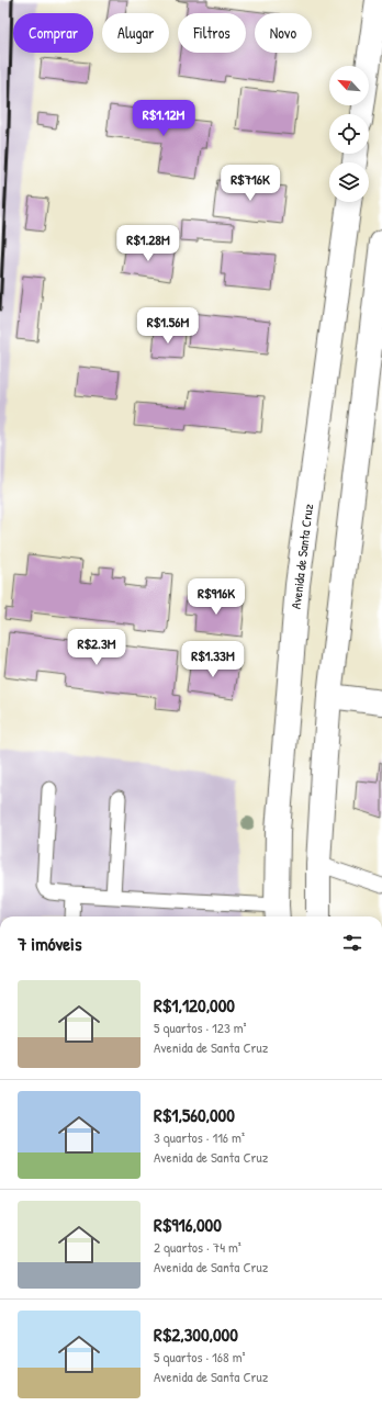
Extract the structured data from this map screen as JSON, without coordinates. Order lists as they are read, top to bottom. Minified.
{"streets":{"main road":["Avenida de Santa Cruz"]},"north":"top left","page":{"chip":["Comprar","Alugar","Filtros","Novo"],"price":["R$1.12M","R$716K","R$1.28M","R$1.56M","R$916K","R$2.3M","R$1.33M"],"heading":"7 imóveis","list":[{"name":"R$1,120,000","note":"5 quartos · 123 m² · Avenida de Santa Cruz"},{"name":"R$1,560,000","note":"3 quartos · 116 m² · Avenida de Santa Cruz"},{"name":"R$916,000","note":"2 quartos · 74 m² · Avenida de Santa Cruz"},{"name":"R$2,300,000","note":"5 quartos · 168 m² · Avenida de Santa Cruz"}]}}
